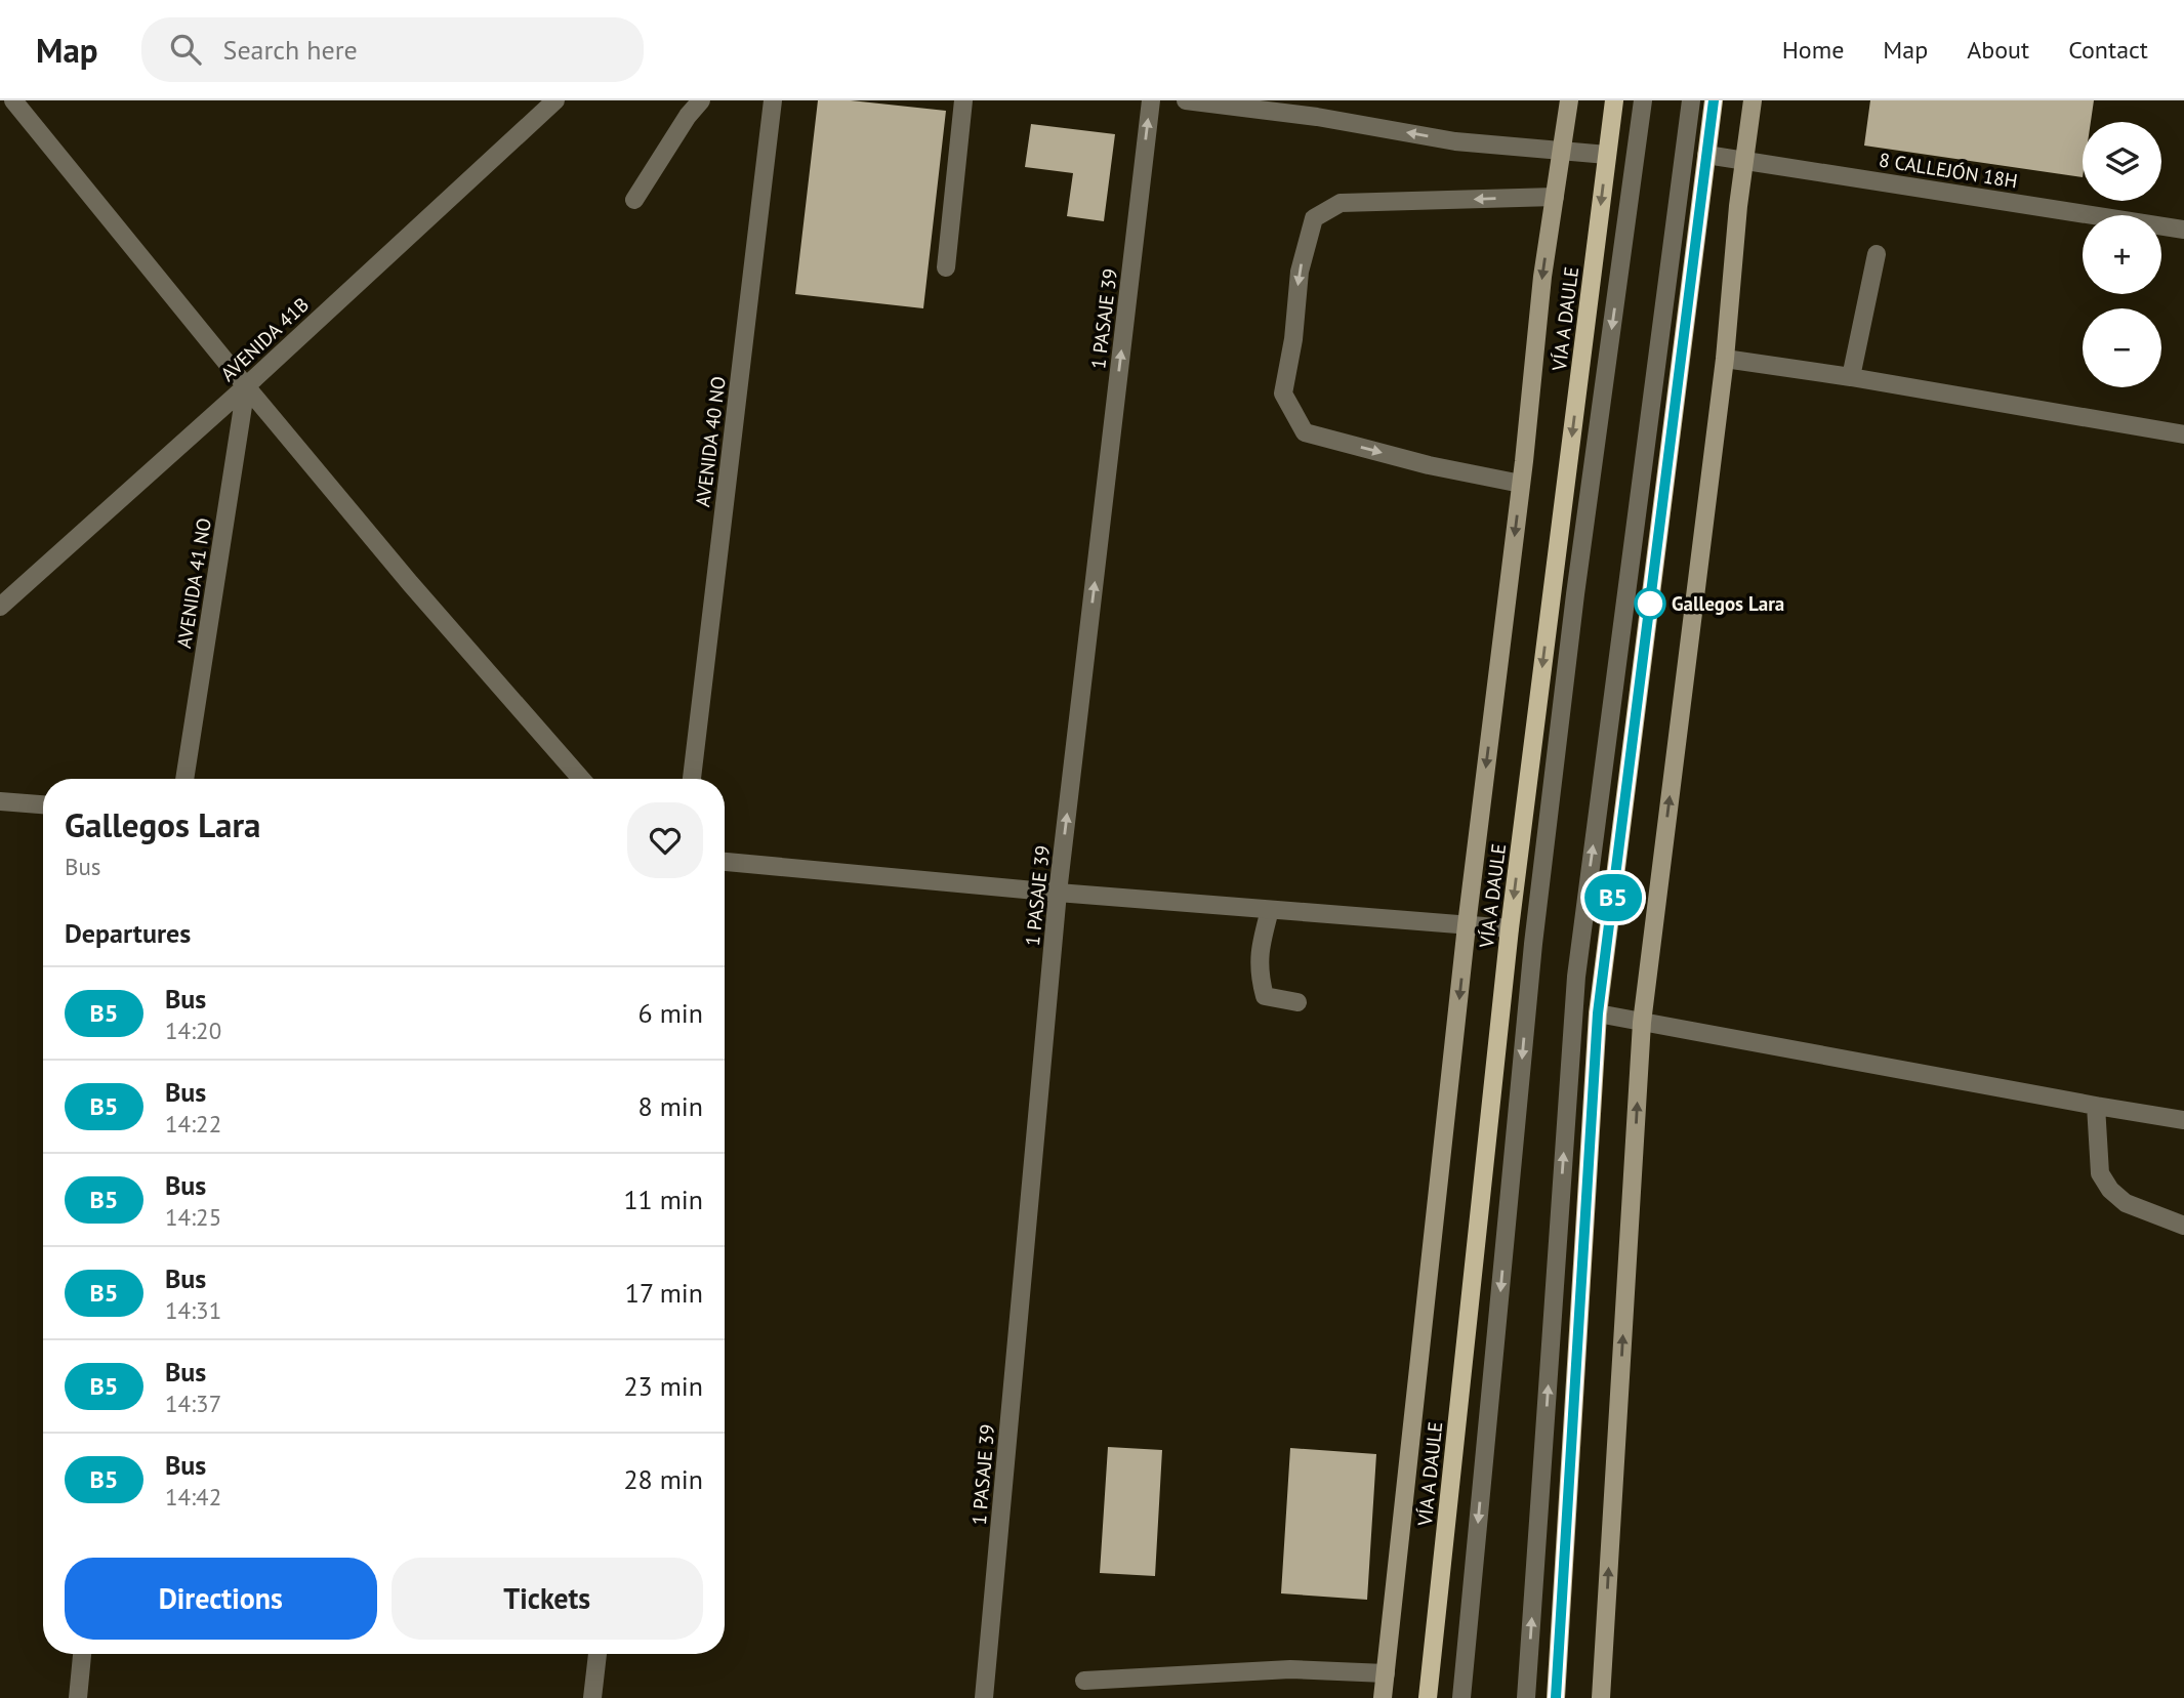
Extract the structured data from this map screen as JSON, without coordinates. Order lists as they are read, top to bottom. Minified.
{"streets":{"main road":["VÍA A DAULE"],"street":["8 CALLEJÓN 18H","1 PASAJE 39","AVENIDA 41B","AVENIDA 40 NO","AVENIDA 41 NO"]},"crossings":[["AVENIDA 41B","AVENIDA 41 NO"]],"one_way":["1 PASAJE 39"],"places":["Gallegos Lara"],"lines":["bus line B5"],"page":{"header":"Map","search":"Search here","nav":["Home","Map","About","Contact"],"on_map":"B5","map_buttons":["+","−"],"heading":[["Gallegos Lara","Bus"],"Departures"],"list":[{"mark":"B5","name":"Bus","note":"14:20","value":"6 min"},{"mark":"B5","name":"Bus","note":"14:22","value":"8 min"},{"mark":"B5","name":"Bus","note":"14:25","value":"11 min"},{"mark":"B5","name":"Bus","note":"14:31","value":"17 min"},{"mark":"B5","name":"Bus","note":"14:37","value":"23 min"},{"mark":"B5","name":"Bus","note":"14:42","value":"28 min"}],"buttons":["Directions","Tickets"]}}
